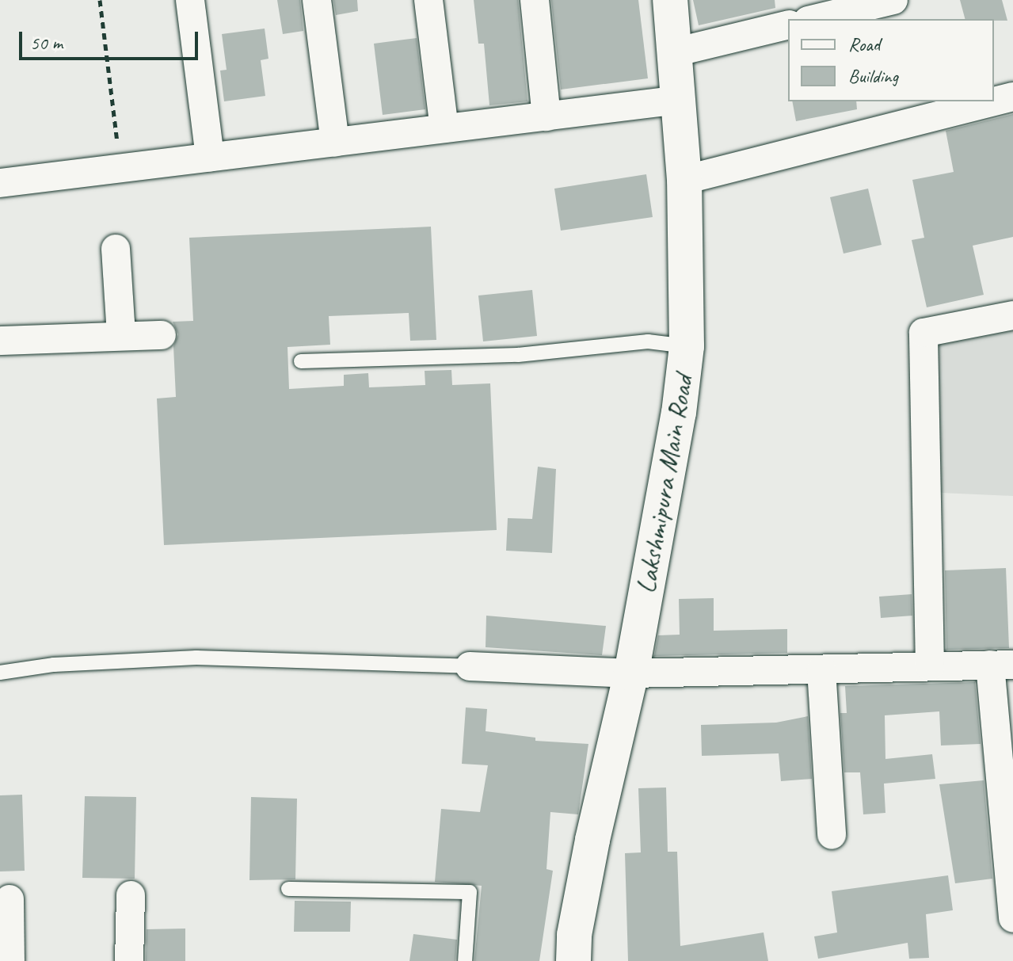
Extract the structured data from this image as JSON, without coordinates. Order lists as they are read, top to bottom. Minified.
{"streets":{"main road":["Lakshmipura Main Road"]},"legend":["Road","Building"],"scale_bar":"50 m"}
